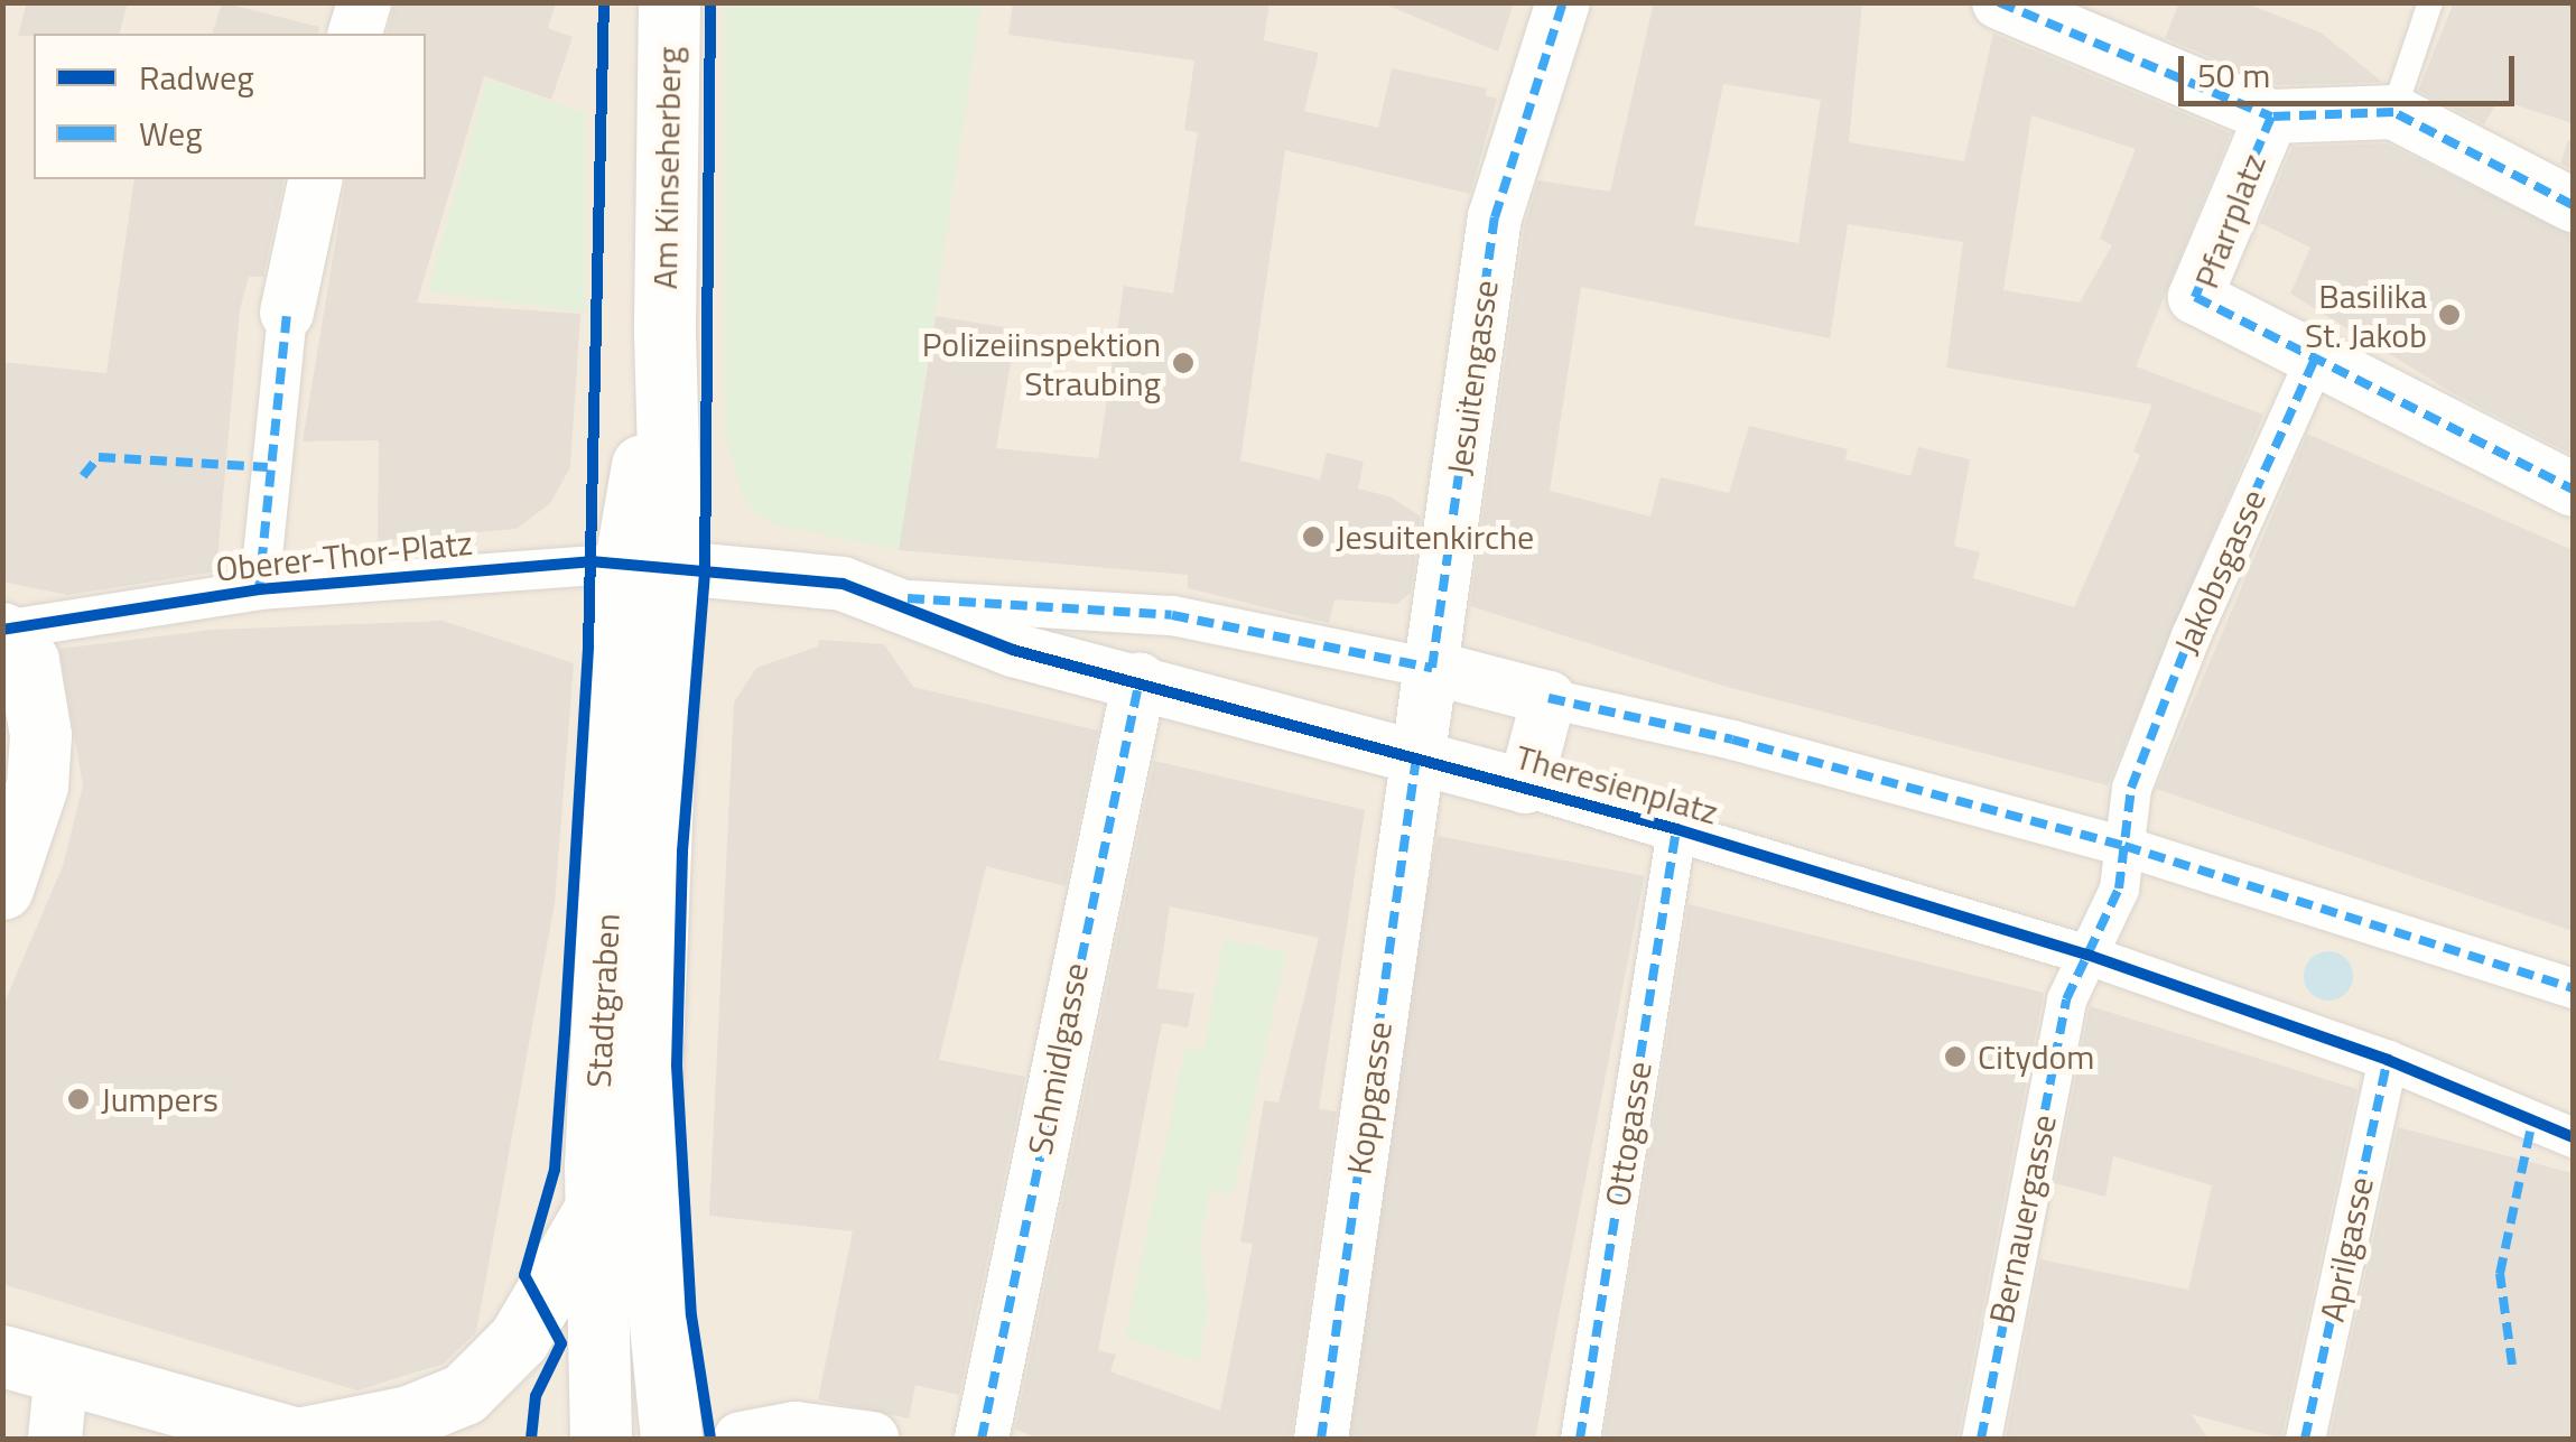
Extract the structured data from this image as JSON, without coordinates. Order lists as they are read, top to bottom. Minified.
{"streets":{"main road":["Am Kinseherberg","Stadtgraben"],"street":["Pfarrplatz","Jesuitengasse","Oberer-Thor-Platz","Jakobsgasse","Theresienplatz","Schmidlgasse","Koppgasse","Ottogasse","Bernauergasse","Aprilgasse"]},"crossings":[["Am Kinseherberg","Oberer-Thor-Platz"],["Am Kinseherberg","Theresienplatz"],["Am Kinseherberg","Stadtgraben"],["Pfarrplatz","Jakobsgasse"],["Jesuitengasse","Theresienplatz"],["Jesuitengasse","Koppgasse"],["Oberer-Thor-Platz","Theresienplatz"],["Oberer-Thor-Platz","Stadtgraben"],["Jakobsgasse","Theresienplatz"],["Theresienplatz","Stadtgraben"],["Theresienplatz","Schmidlgasse"],["Theresienplatz","Koppgasse"],["Theresienplatz","Ottogasse"],["Theresienplatz","Bernauergasse"],["Theresienplatz","Aprilgasse"]],"places":["Basilika St. Jakob","Polizeiinspektion Straubing","Jesuitenkirche","Citydom","Jumpers"],"legend":["Radweg","Weg"],"scale_bar":"50 m"}
